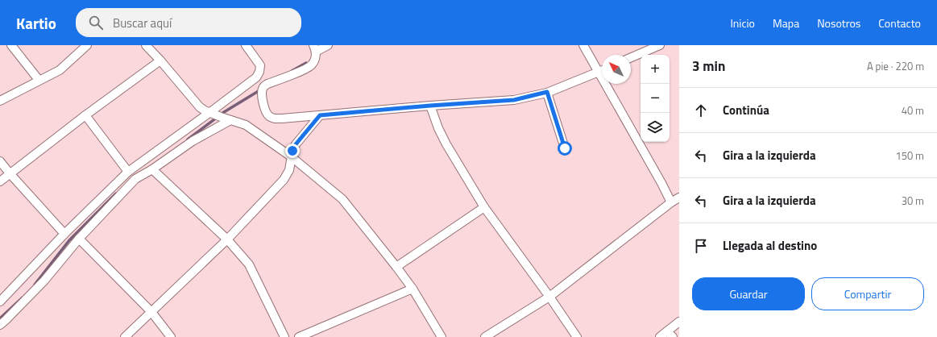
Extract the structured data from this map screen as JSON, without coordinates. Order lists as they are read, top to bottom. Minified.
{"north":"top left","page":{"header":"Kartio","search":"Buscar aquí","nav":["Inicio","Mapa","Nosotros","Contacto"],"heading":["3 min","A pie · 220 m"],"map_buttons":["+","−"],"list":[["Continúa","40 m"],["Gira a la izquierda","150 m"],["Gira a la izquierda","30 m"],"Llegada al destino"],"buttons":["Guardar","Compartir"]}}
